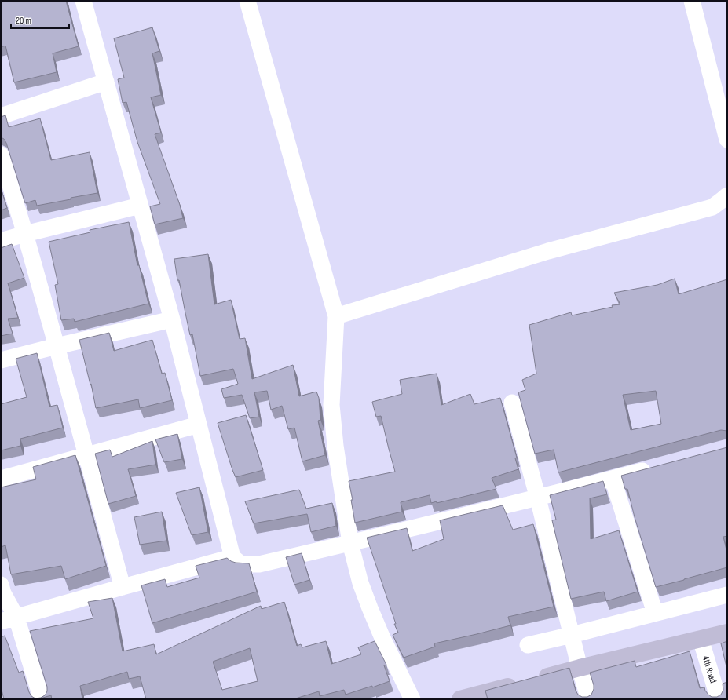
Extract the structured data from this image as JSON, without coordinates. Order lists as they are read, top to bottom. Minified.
{"streets":{"street":["4th Road"]},"scale_bar":"20 m"}
